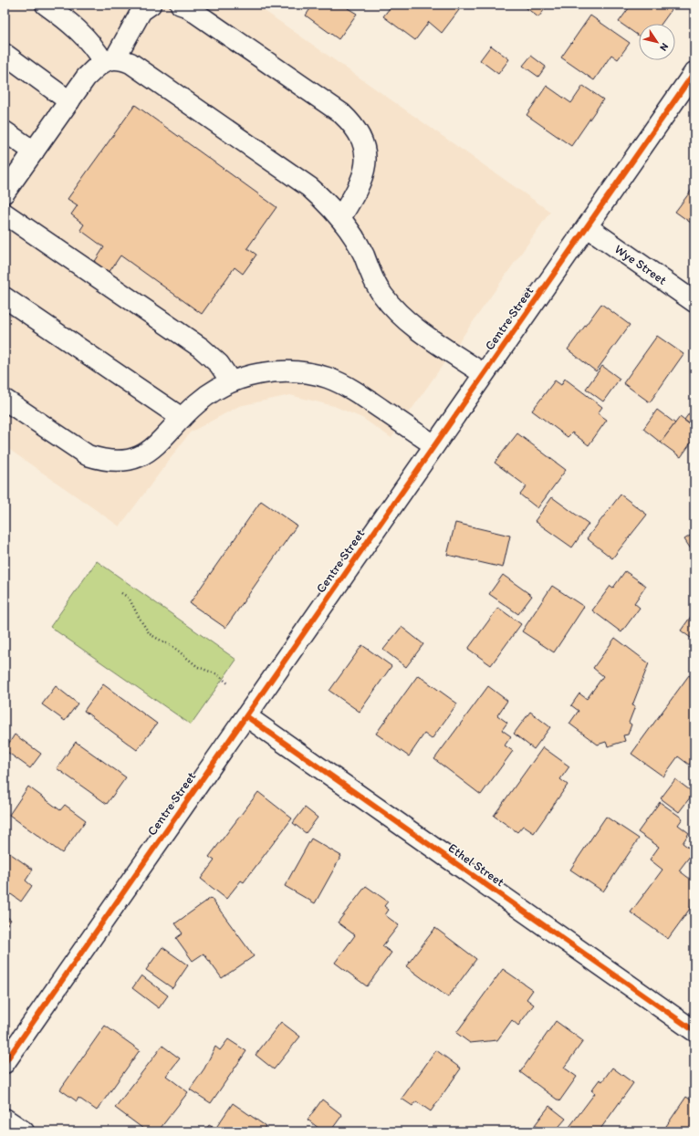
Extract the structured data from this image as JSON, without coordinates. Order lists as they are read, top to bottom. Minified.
{"streets":{"street":["Wye Street","Centre Street","Ethel Street"]},"crossings":[["Wye Street","Centre Street"],["Centre Street","Ethel Street"]],"north":"bottom right"}
